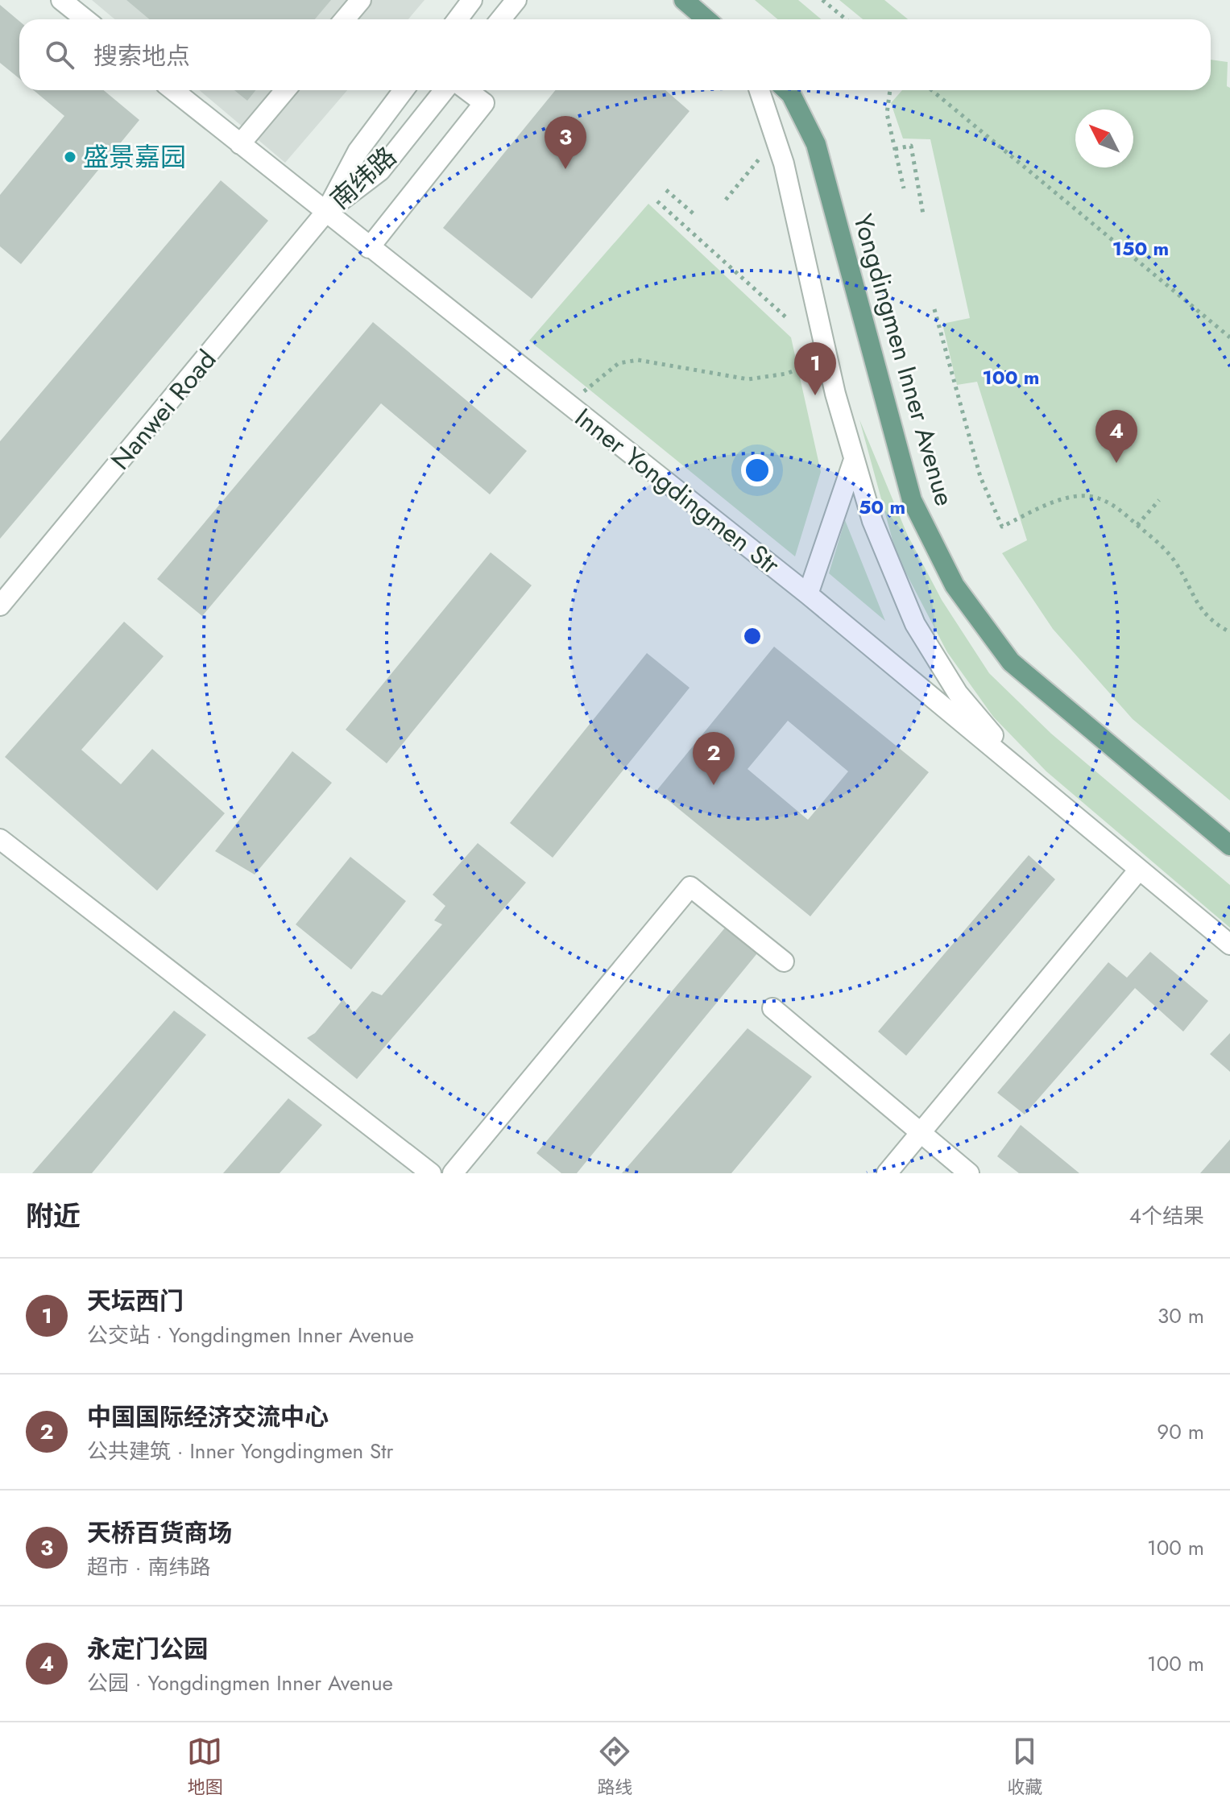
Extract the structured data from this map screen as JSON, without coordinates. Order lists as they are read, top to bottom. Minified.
{"streets":{"main road":["Yongdingmen Inner Avenue"],"street":["南纬路","Nanwei Road","Inner Yongdingmen Str"]},"crossings":[["南纬路","Nanwei Road"],["南纬路","Inner Yongdingmen Str"],["Nanwei Road","Inner Yongdingmen Str"]],"places":["盛景嘉园"],"north":"top left","page":{"search":"搜索地点","pins":["3","1","4","2"],"heading":["附近","4个结果"],"list":[{"mark":"1","name":"天坛西门","note":"公交站 · Yongdingmen Inner Avenue","value":"30 m"},{"mark":"2","name":"中国国际经济交流中心","note":"公共建筑 · Inner Yongdingmen Str","value":"90 m"},{"mark":"3","name":"天桥百货商场","note":"超市 · 南纬路","value":"100 m"},{"mark":"4","name":"永定门公园","note":"公园 · Yongdingmen Inner Avenue","value":"100 m"}],"nav":["地图","路线","收藏"]},"rings":["150 m","100 m","50 m"]}
